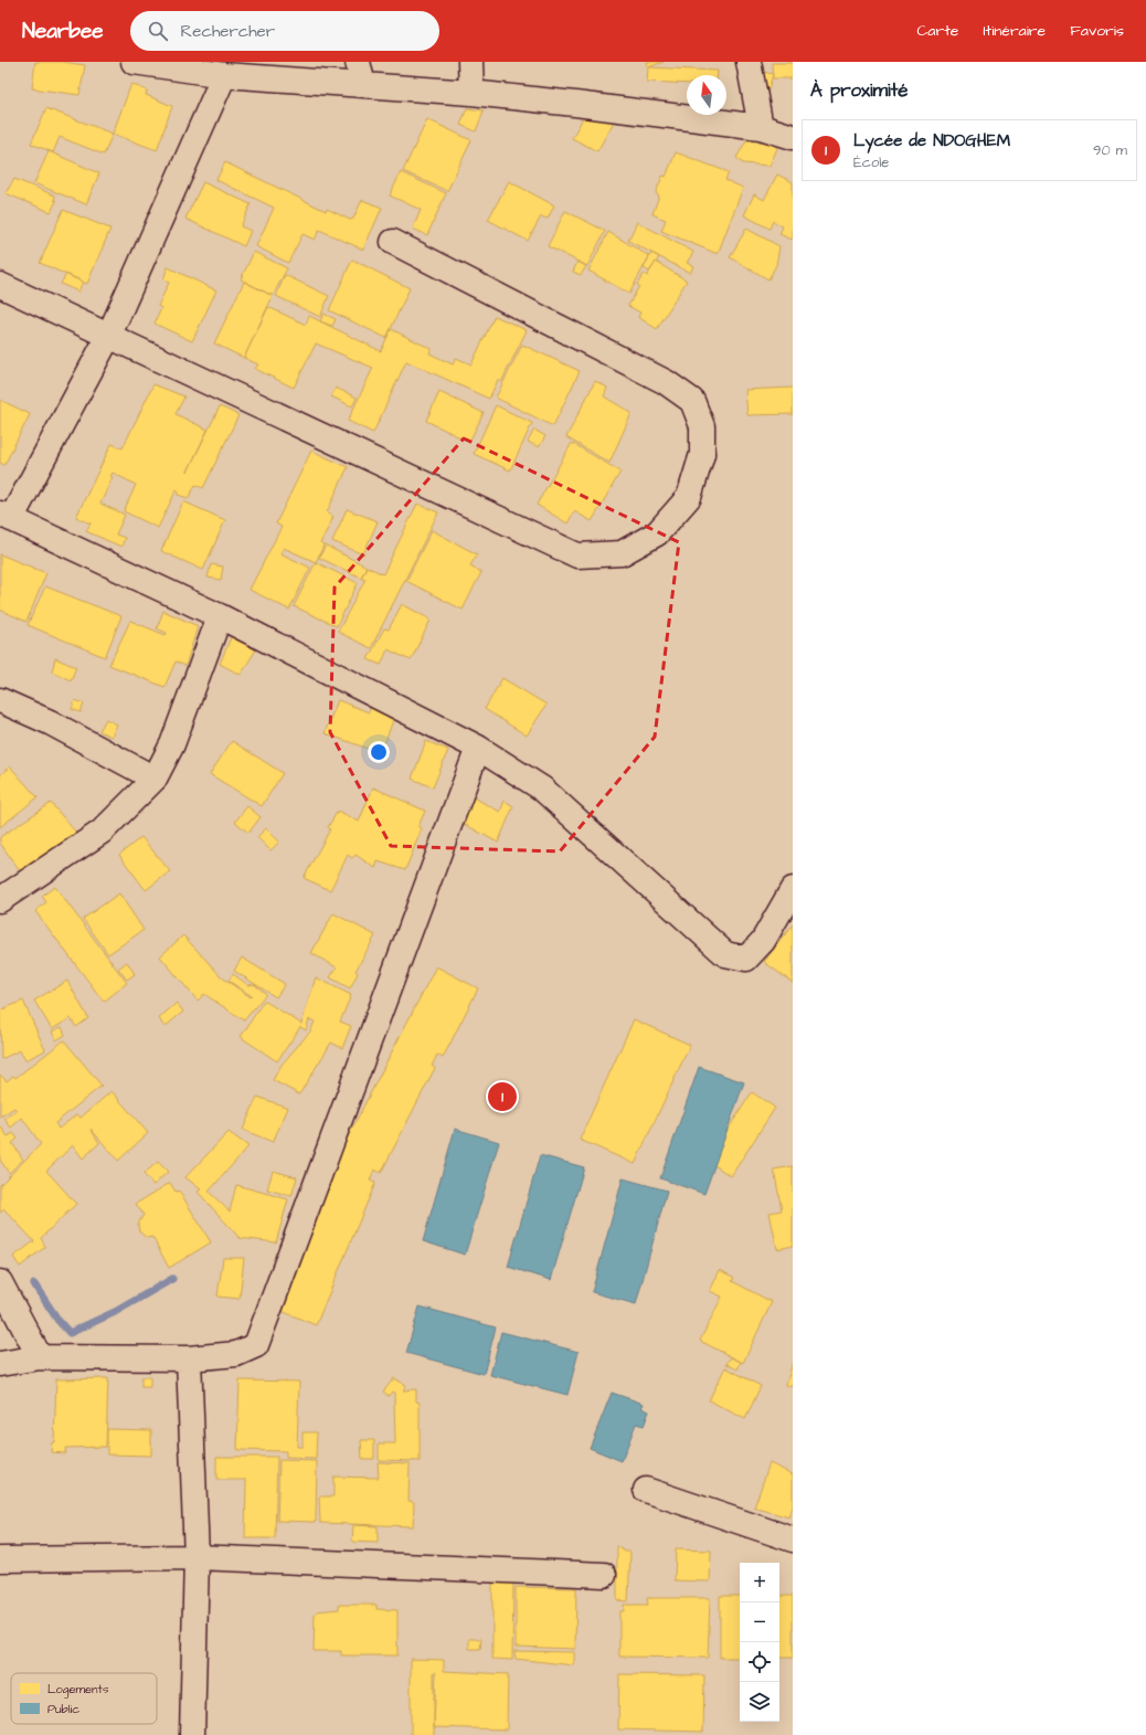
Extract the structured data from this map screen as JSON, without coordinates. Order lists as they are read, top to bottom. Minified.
{"legend":["Logements","Public"],"north":"top","page":{"header":"Nearbee","search":"Rechercher","nav":["Carte","Itinéraire","Favoris"],"heading":"À proximité","list":[{"mark":"1","name":"Lycée de NDOGHEM","note":"École","value":"90 m"}],"pins":"1","map_buttons":["+","−"]}}
